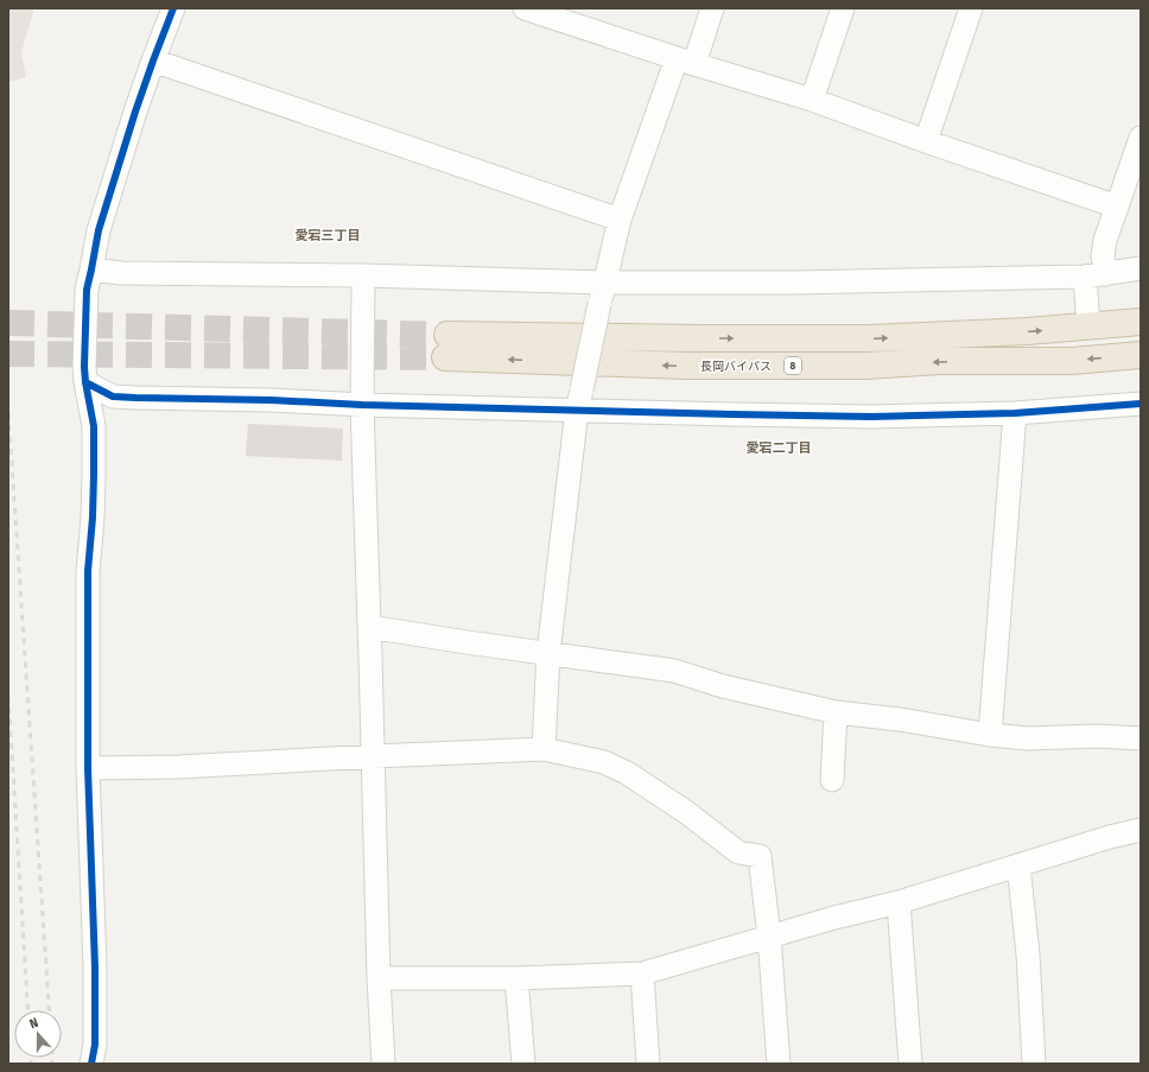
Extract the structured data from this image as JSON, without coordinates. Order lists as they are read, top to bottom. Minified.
{"streets":{"highway":["長岡バイパス","8"]},"districts":["愛宕三丁目","愛宕二丁目"],"north":"top"}
